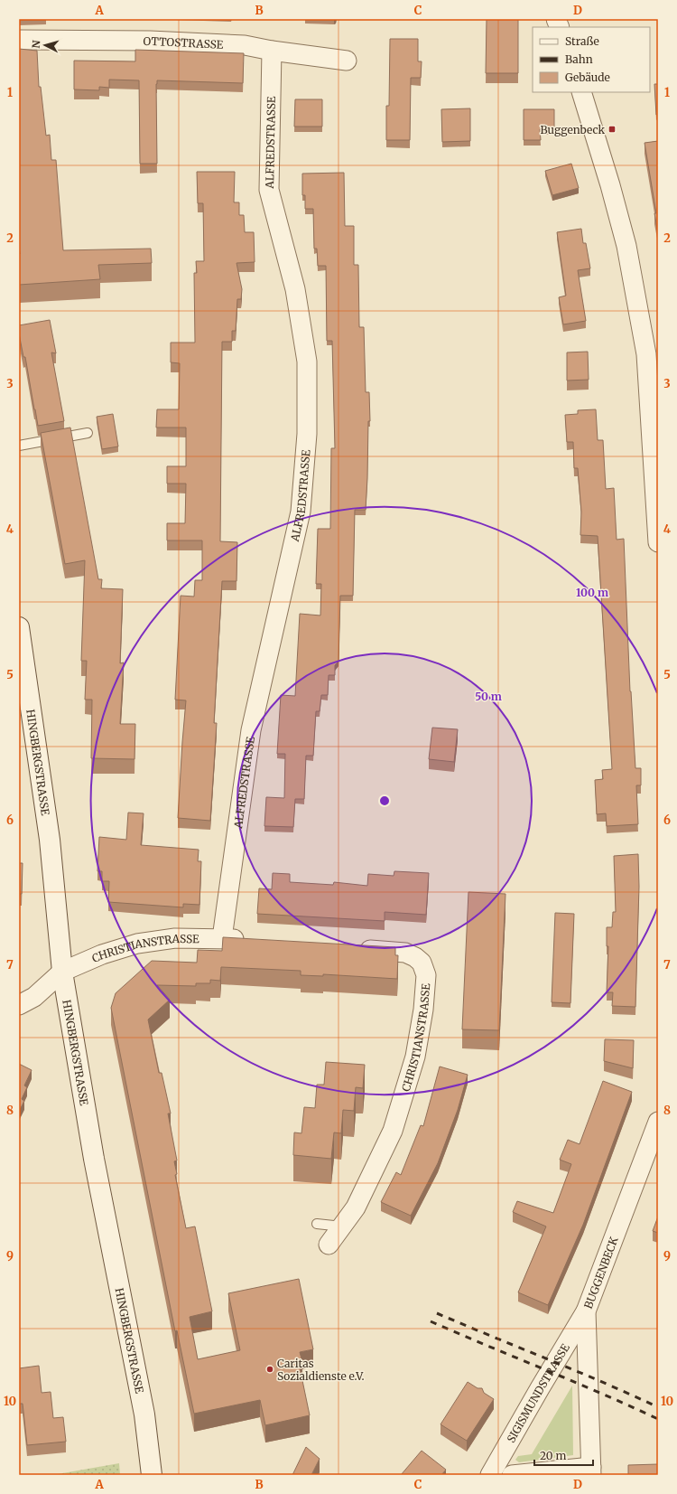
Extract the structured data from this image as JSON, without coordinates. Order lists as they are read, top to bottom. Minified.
{"streets":{"street":["OTTOSTRASSE","ALFREDSTRASSE","HINGBERGSTRASSE","CHRISTIANSTRASSE","BUGGENBECK","SIGISMUNDSTRASSE"]},"crossings":[["OTTOSTRASSE","ALFREDSTRASSE"],["ALFREDSTRASSE","CHRISTIANSTRASSE"],["HINGBERGSTRASSE","CHRISTIANSTRASSE"],["BUGGENBECK","SIGISMUNDSTRASSE"]],"places":{"transit":["Buggenbeck"],"other":["Caritas Sozialdienste e.V."]},"legend":["Straße","Bahn","Gebäude"],"scale_bar":"20 m","north":"left","grid":{"columns":["A","B","C","D"],"rows":["1","2","3","4","5","6","7","8","9","10"]},"rings":["100 m","50 m"]}
